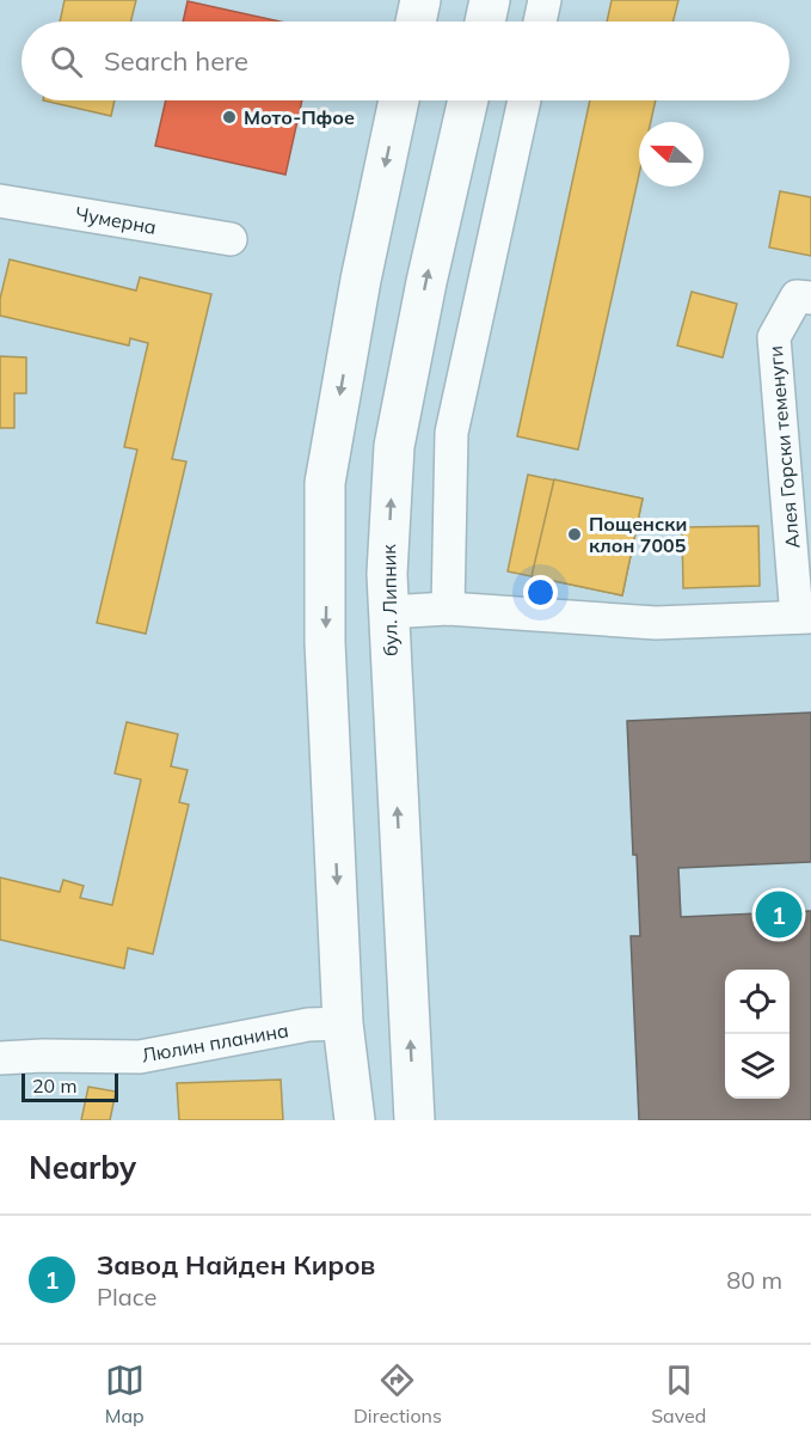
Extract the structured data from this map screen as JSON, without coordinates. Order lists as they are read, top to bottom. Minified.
{"streets":{"main road":["бул. Липник"],"street":["Чумерна","Алея Горски теменуги","Люлин планина"]},"places":["Мото-Пфое","Пощенски клон 7005"],"scale_bar":"20 m","north":"left","page":{"search":"Search here","pins":"1","scale":"20 m","heading":"Nearby","list":[{"mark":"1","name":"Завод Найден Киров","note":"Place","value":"80 m"}],"nav":["Map","Directions","Saved"]}}
